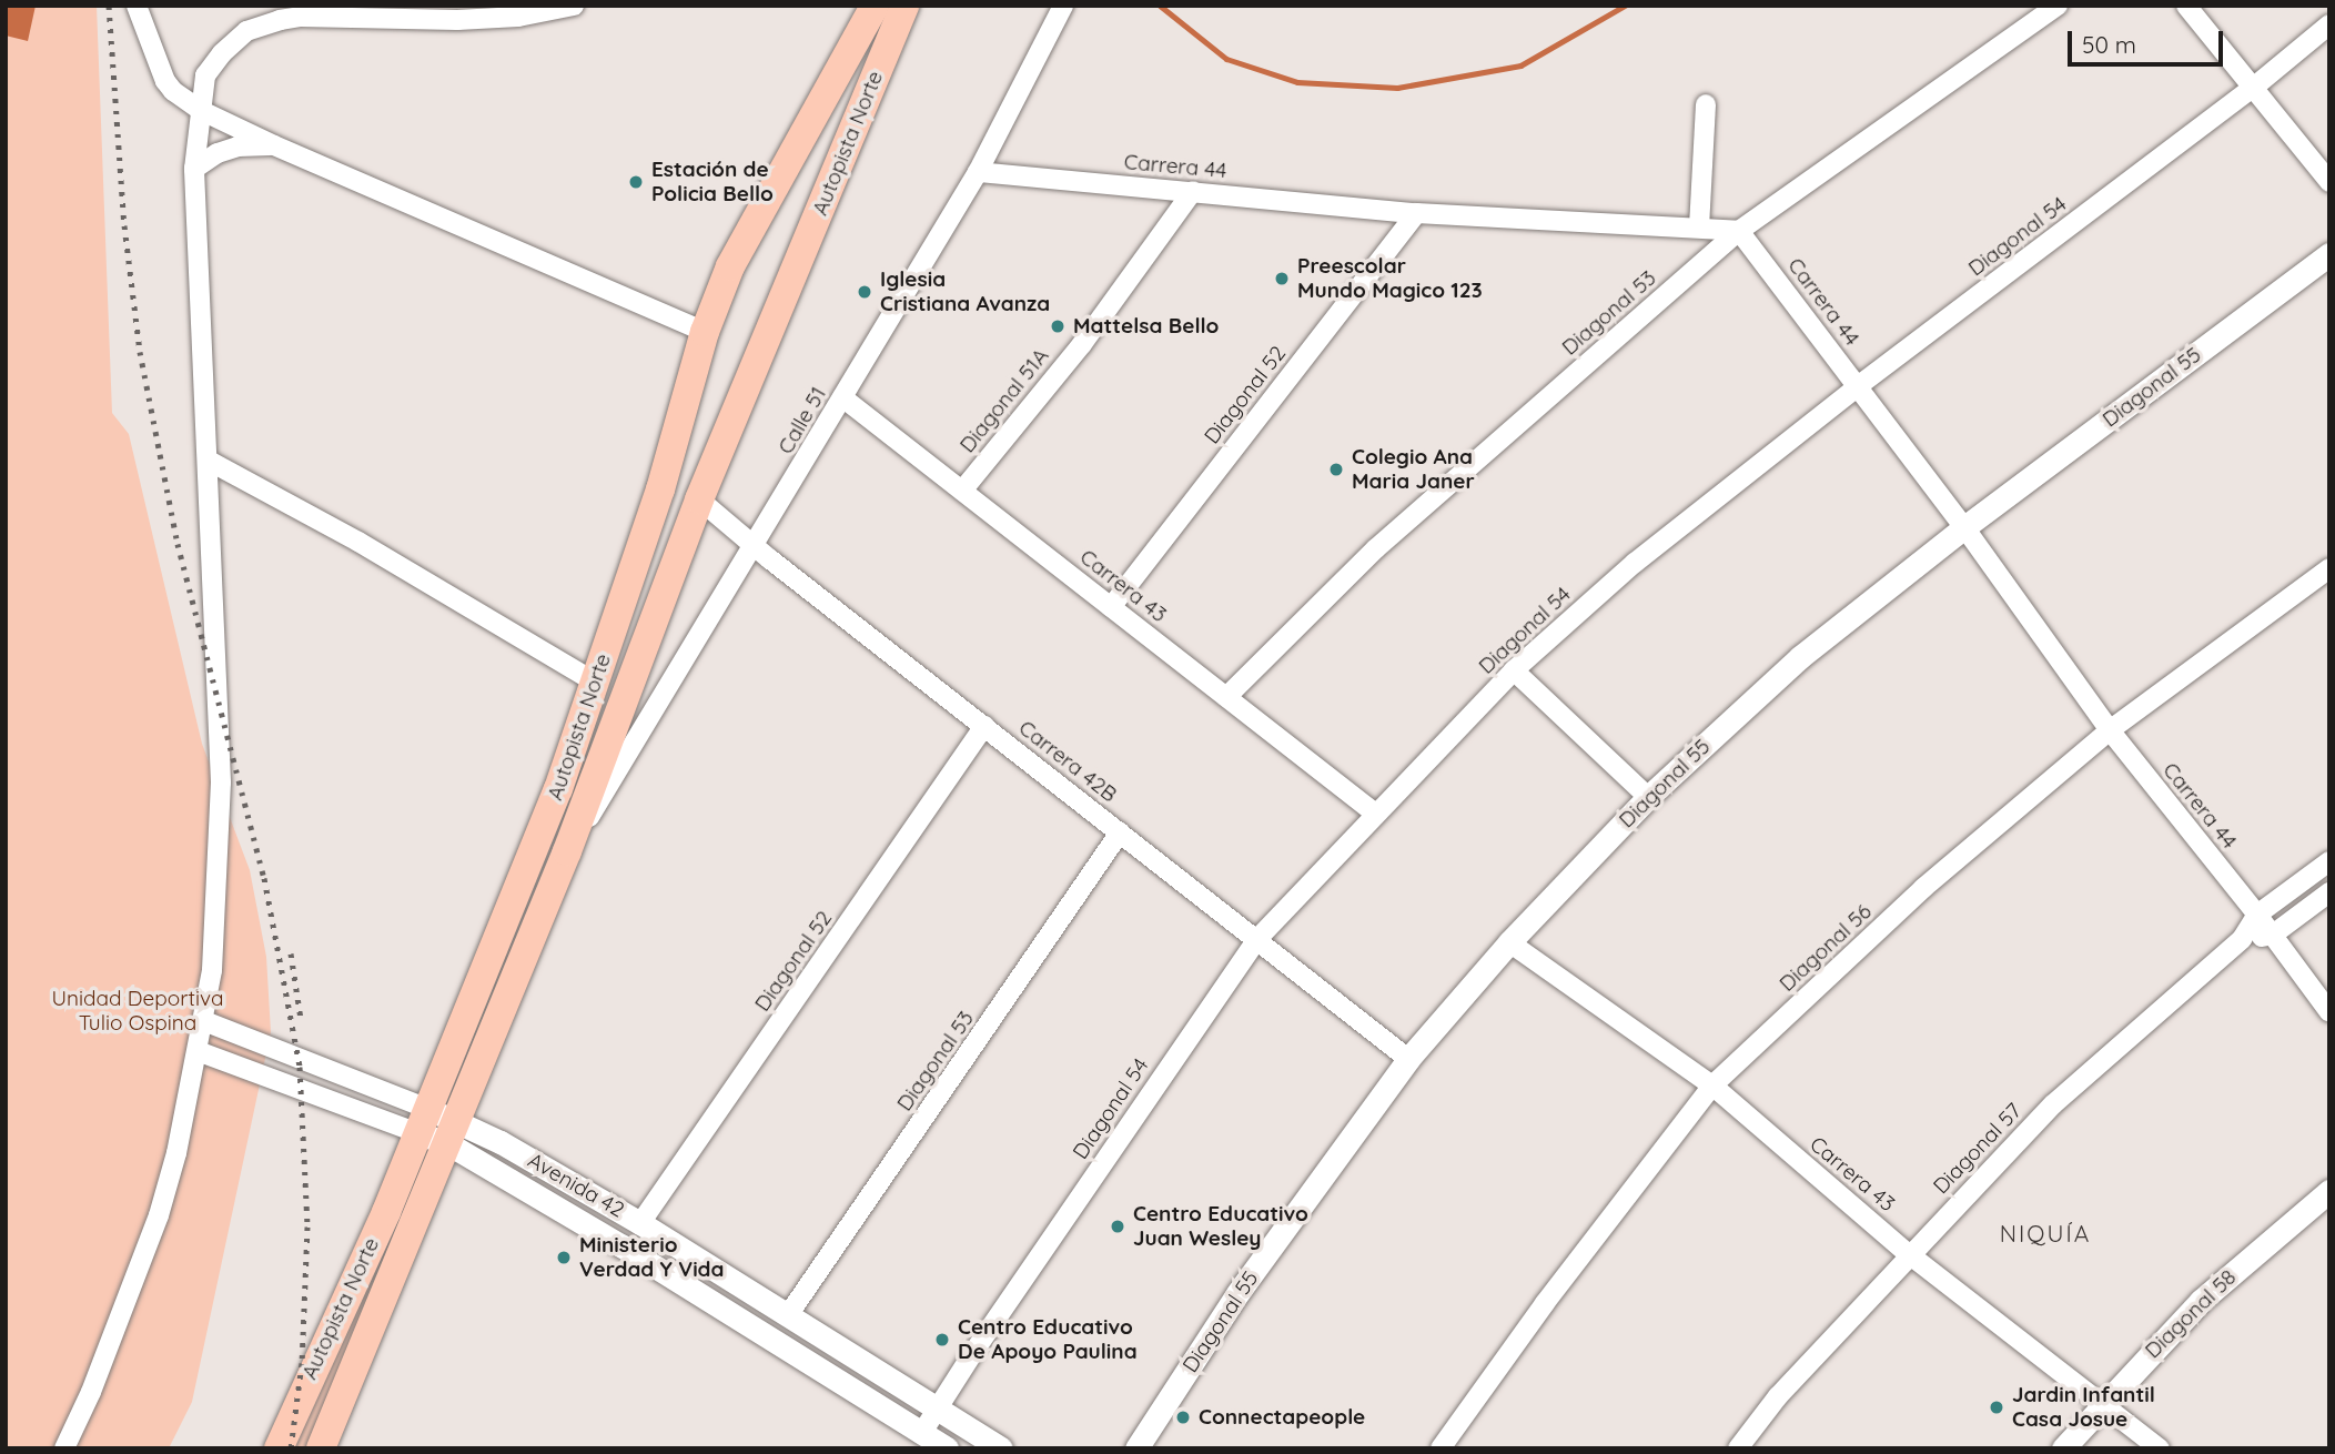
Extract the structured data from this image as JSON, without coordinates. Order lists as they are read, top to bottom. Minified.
{"streets":{"main road":["Autopista Norte"],"street":["Carrera 44","Diagonal 54","Diagonal 53","Diagonal 55","Diagonal 52","Diagonal 51A","Calle 51","Carrera 43","Carrera 42B","Diagonal 56","Diagonal 57","Avenida 42","Diagonal 58"]},"crossings":[["Autopista Norte","Calle 51"],["Autopista Norte","Carrera 42B"],["Autopista Norte","Avenida 42"],["Carrera 44","Diagonal 54"],["Carrera 44","Diagonal 53"],["Carrera 44","Diagonal 55"],["Carrera 44","Diagonal 52"],["Carrera 44","Diagonal 51A"],["Carrera 44","Calle 51"],["Carrera 44","Diagonal 56"],["Carrera 44","Diagonal 57"],["Diagonal 54","Carrera 43"],["Diagonal 54","Carrera 42B"],["Diagonal 54","Avenida 42"],["Diagonal 53","Carrera 43"],["Diagonal 53","Carrera 42B"],["Diagonal 53","Avenida 42"],["Diagonal 55","Carrera 43"],["Diagonal 55","Carrera 42B"],["Diagonal 52","Carrera 43"],["Diagonal 52","Carrera 42B"],["Diagonal 52","Avenida 42"],["Diagonal 51A","Carrera 43"],["Calle 51","Carrera 43"],["Calle 51","Carrera 42B"],["Carrera 43","Diagonal 56"],["Carrera 43","Diagonal 57"],["Carrera 43","Diagonal 58"]],"districts":["NIQUÍA"],"parks":["Unidad Deportiva Tulio Ospina"],"places":["Estación de Policia Bello","Preescolar Mundo Magico 123","Iglesia Cristiana Avanza","Mattelsa Bello","Colegio Ana Maria Janer","Centro Educativo Juan Wesley","Ministerio Verdad Y Vida","Centro Educativo De Apoyo Paulina","Jardin Infantil Casa Josue","Connectapeople"],"scale_bar":"50 m"}
